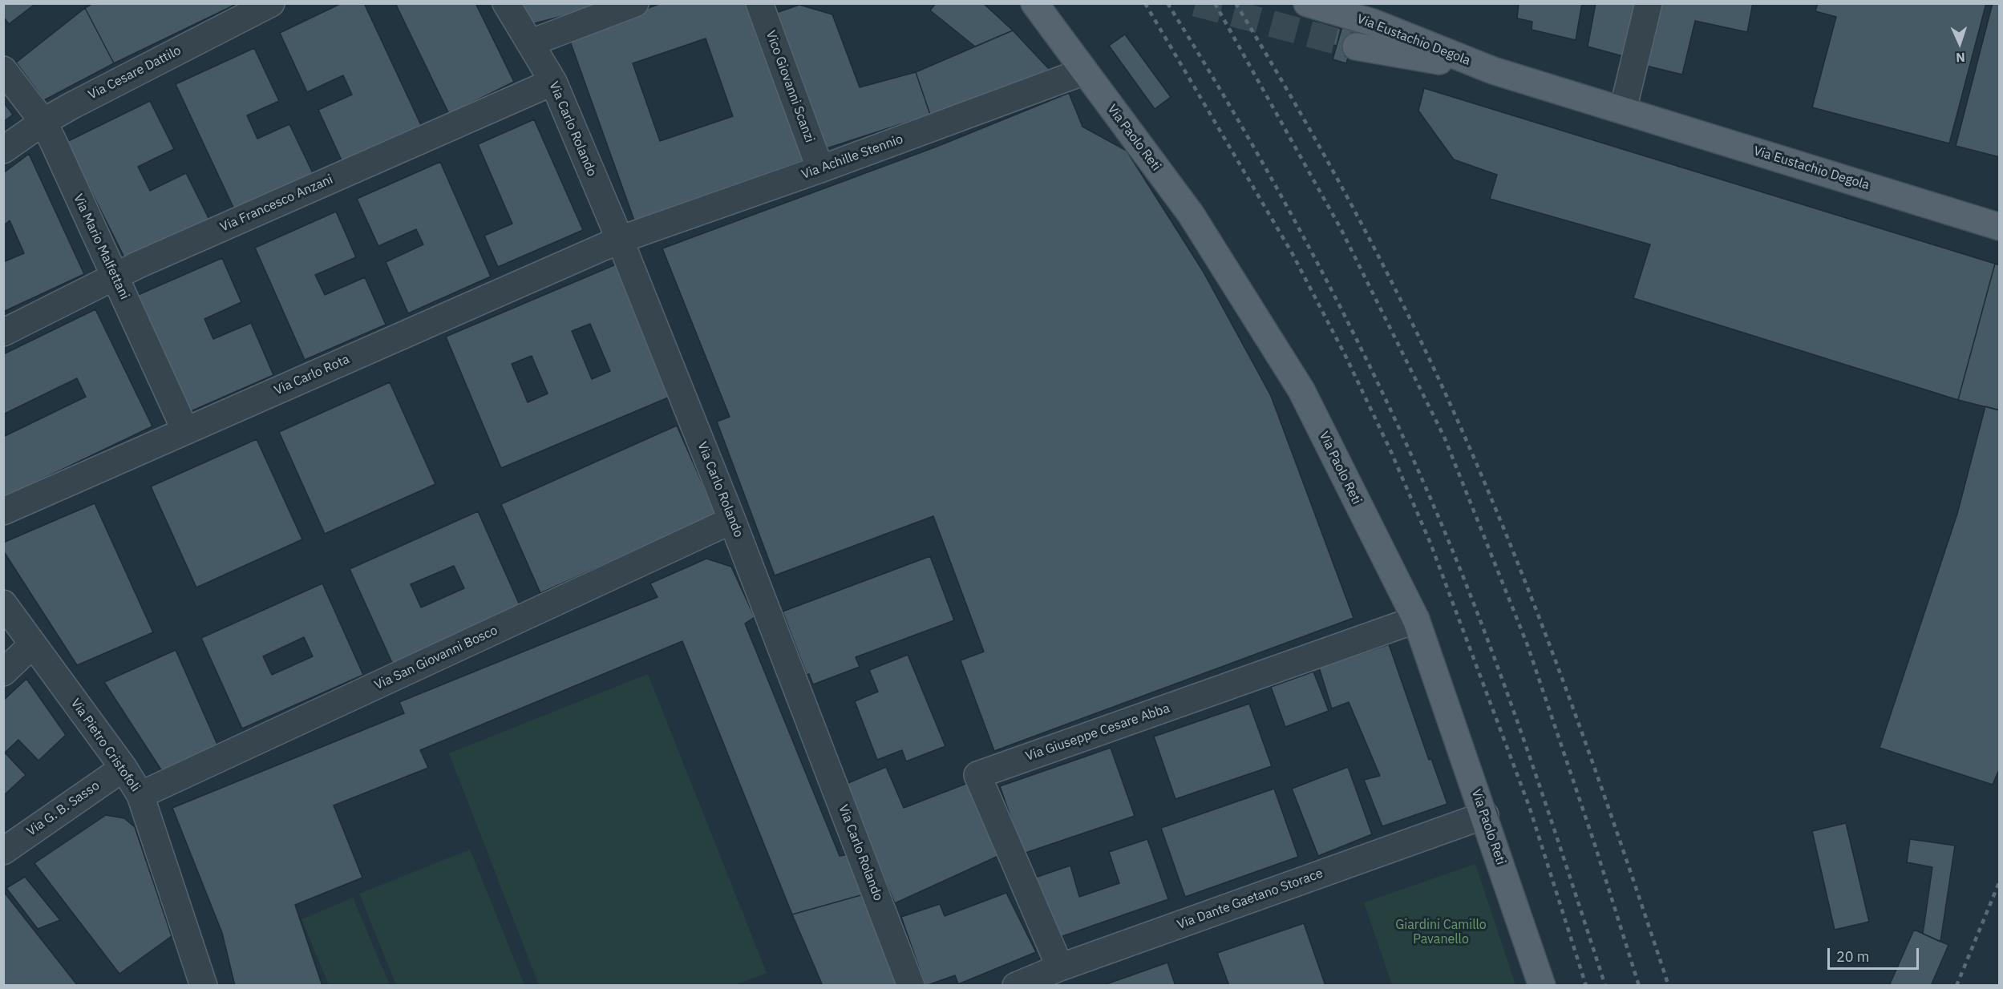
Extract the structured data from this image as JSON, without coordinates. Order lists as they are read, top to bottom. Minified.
{"streets":{"main road":["Via Eustachio Degola","Via Paolo Reti"],"street":["Via Cesare Dattilo","Vico Giovanni Scanzi","Via Carlo Rolando","Via Achille Stennio","Via Francesco Anzani","Via Mario Malfettani","Via Carlo Rota","Via San Giovanni Bosco","Via Giuseppe Cesare Abba","Via Pietro Cristofoli","Via G. B. Sasso","Via Dante Gaetano Storace"]},"crossings":[["Via Cesare Dattilo","Via Mario Malfettani"],["Vico Giovanni Scanzi","Via Achille Stennio"],["Via Carlo Rolando","Via Achille Stennio"],["Via Carlo Rolando","Via Francesco Anzani"],["Via Carlo Rolando","Via Carlo Rota"],["Via Carlo Rolando","Via San Giovanni Bosco"],["Via Paolo Reti","Via Achille Stennio"],["Via Paolo Reti","Via Giuseppe Cesare Abba"],["Via Paolo Reti","Via Dante Gaetano Storace"],["Via Achille Stennio","Via Carlo Rota"],["Via Francesco Anzani","Via Mario Malfettani"],["Via Mario Malfettani","Via Carlo Rota"],["Via San Giovanni Bosco","Via Pietro Cristofoli"],["Via Giuseppe Cesare Abba","Via Dante Gaetano Storace"],["Via Pietro Cristofoli","Via G. B. Sasso"]],"parks":["Giardini Camillo Pavanello"],"scale_bar":"20 m","north":"bottom"}
